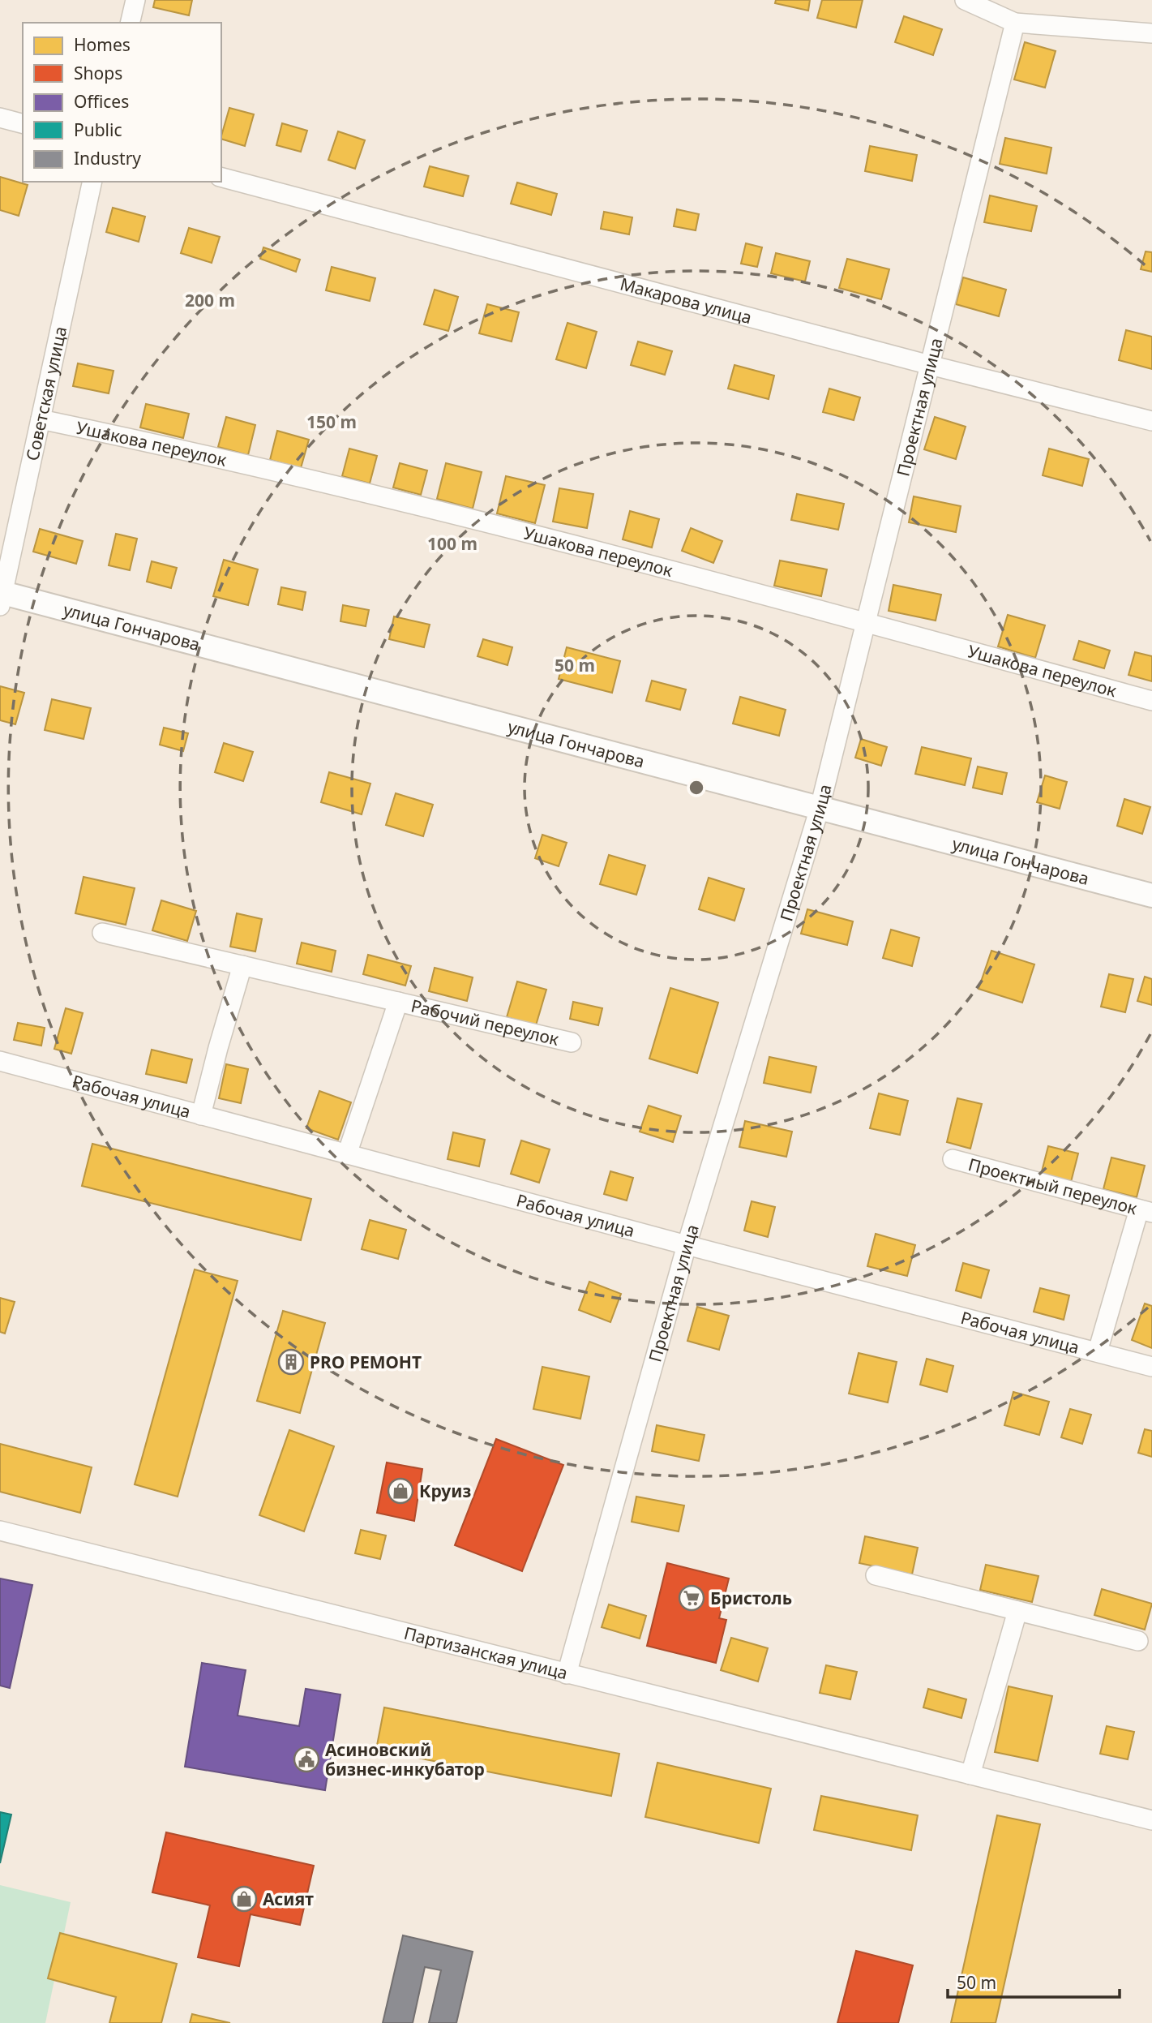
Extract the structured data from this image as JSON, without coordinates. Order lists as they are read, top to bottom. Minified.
{"streets":{"street":["Макарова улица","Советская улица","Проектная улица","Ушакова переулок","улица Гончарова","Рабочий переулок","Рабочая улица","Проектный переулок","Партизанская улица"]},"crossings":[["Макарова улица","Проектная улица"],["Советская улица","Ушакова переулок"],["Советская улица","улица Гончарова"],["Проектная улица","Ушакова переулок"],["Проектная улица","улица Гончарова"],["Проектная улица","Рабочая улица"],["Проектная улица","Партизанская улица"],["Рабочий переулок","Рабочая улица"]],"places":{"building":["PRO РЕМОНТ"],"shop":["Круиз","Асият"],"supermarket":["Бристоль"],"public building":["Асиновский бизнес-инкубатор"]},"legend":["Homes","Shops","Offices","Public","Industry"],"scale_bar":"50 m","rings":["200 m","150 m","100 m","50 m"]}
